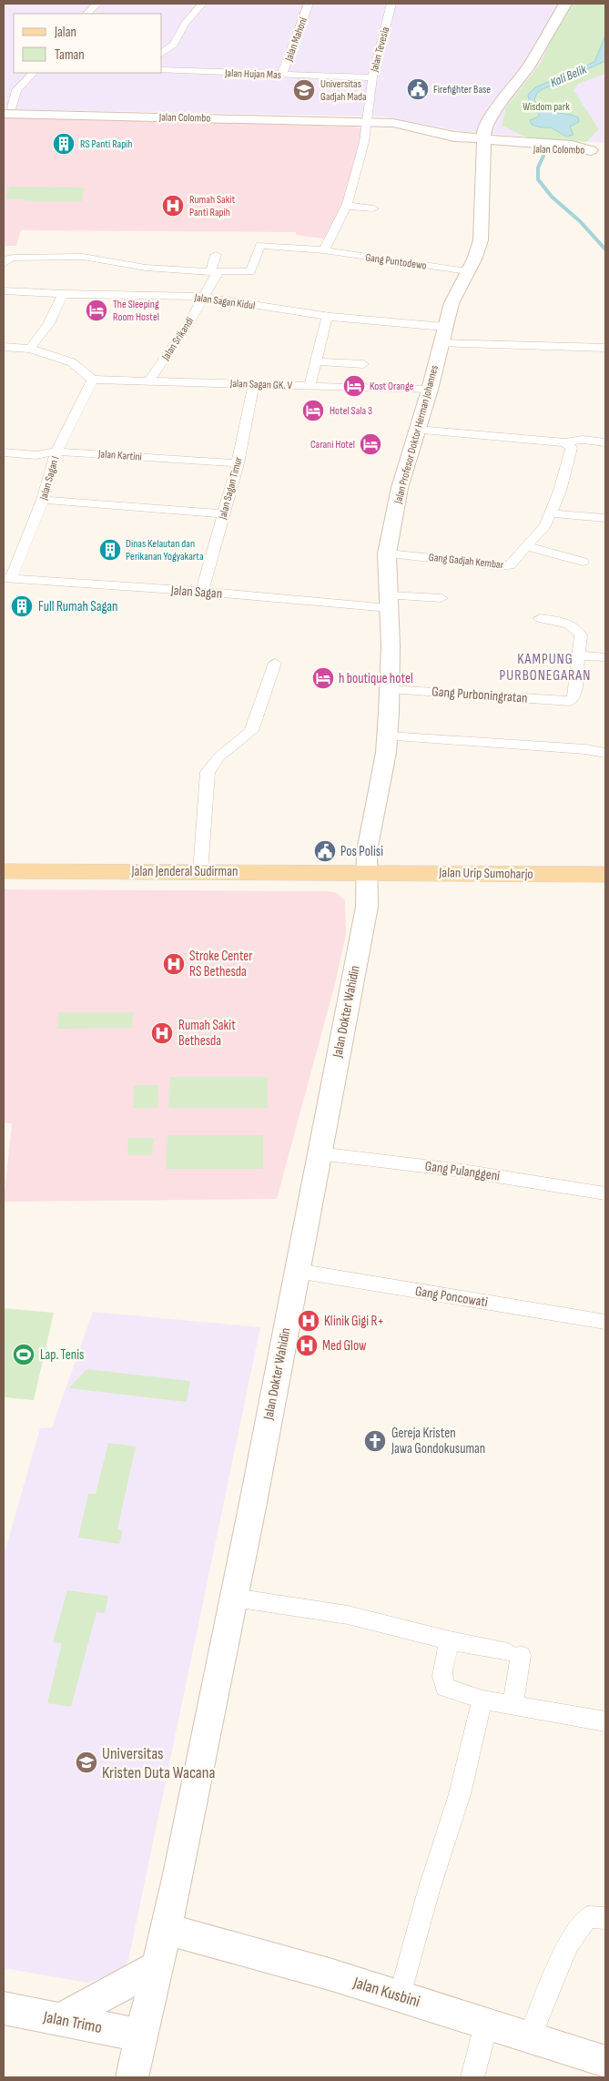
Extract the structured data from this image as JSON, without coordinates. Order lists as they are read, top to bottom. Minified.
{"streets":{"main road":["Jalan Colombo","Jalan Profesor Doktor Herman Johannes","Jalan Jenderal Sudirman","Jalan Urip Sumoharjo","Jalan Dokter Wahidin","Jalan Kusbini","Jalan Trimo"],"street":["Jalan Mahoni","Jalan Tevesia","Jalan Hujan Mas","Gang Puntodewo","Jalan Sagan Kidul","Jalan Srikandi","Jalan Sagan GK. V","Jalan Kartini","Jalan Sagan I","Jalan Sagan Timur","Gang Gadjah Kembar","Jalan Sagan","Gang Purboningratan","Gang Pulanggeni","Gang Poncowati"]},"crossings":[["Jalan Mahoni","Jalan Hujan Mas"],["Jalan Tevesia","Jalan Hujan Mas"],["Jalan Tevesia","Jalan Colombo"],["Jalan Tevesia","Gang Puntodewo"],["Jalan Colombo","Jalan Profesor Doktor Herman Johannes"],["Gang Puntodewo","Jalan Srikandi"],["Gang Puntodewo","Jalan Profesor Doktor Herman Johannes"],["Jalan Sagan Kidul","Jalan Srikandi"],["Jalan Sagan Kidul","Jalan Profesor Doktor Herman Johannes"],["Jalan Srikandi","Jalan Sagan GK. V"],["Jalan Sagan GK. V","Jalan Profesor Doktor Herman Johannes"],["Jalan Sagan GK. V","Jalan Sagan I"],["Jalan Sagan GK. V","Jalan Sagan Timur"],["Jalan Profesor Doktor Herman Johannes","Gang Gadjah Kembar"],["Jalan Profesor Doktor Herman Johannes","Jalan Sagan"],["Jalan Profesor Doktor Herman Johannes","Gang Purboningratan"],["Jalan Profesor Doktor Herman Johannes","Jalan Jenderal Sudirman"],["Jalan Profesor Doktor Herman Johannes","Jalan Urip Sumoharjo"],["Jalan Profesor Doktor Herman Johannes","Jalan Dokter Wahidin"],["Jalan Kartini","Jalan Sagan I"],["Jalan Kartini","Jalan Sagan Timur"],["Jalan Sagan I","Jalan Sagan"],["Jalan Sagan Timur","Jalan Sagan"],["Jalan Jenderal Sudirman","Jalan Urip Sumoharjo"],["Jalan Jenderal Sudirman","Jalan Dokter Wahidin"],["Jalan Urip Sumoharjo","Jalan Dokter Wahidin"],["Jalan Dokter Wahidin","Gang Pulanggeni"],["Jalan Dokter Wahidin","Gang Poncowati"],["Jalan Dokter Wahidin","Jalan Kusbini"],["Jalan Dokter Wahidin","Jalan Trimo"]],"districts":["KAMPUNG PURBONEGARAN"],"water":["Kali Belik"],"parks":["Wisdom park"],"places":{"public building":["Firefighter Base","Pos Polisi"],"school or university":["Universitas Gadjah Mada","Universitas Kristen Duta Wacana"],"building":["RS Panti Rapih","Dinas Kelautan dan Perikanan Yogyakarta","Full Rumah Sagan"],"hospital":["Rumah Sakit Panti Rapih","Stroke Center RS Bethesda","Rumah Sakit Bethesda","Klinik Gigi R+","Med Glow"],"hotel":["The Sleeping Room Hostel","Kost Orange","Hotel Sala 3","Carani Hotel","h boutique hotel"],"sports":["Lap. Tenis"],"church":["Gereja Kristen Jawa Gondokusuman"]},"legend":["Jalan","Taman"]}
